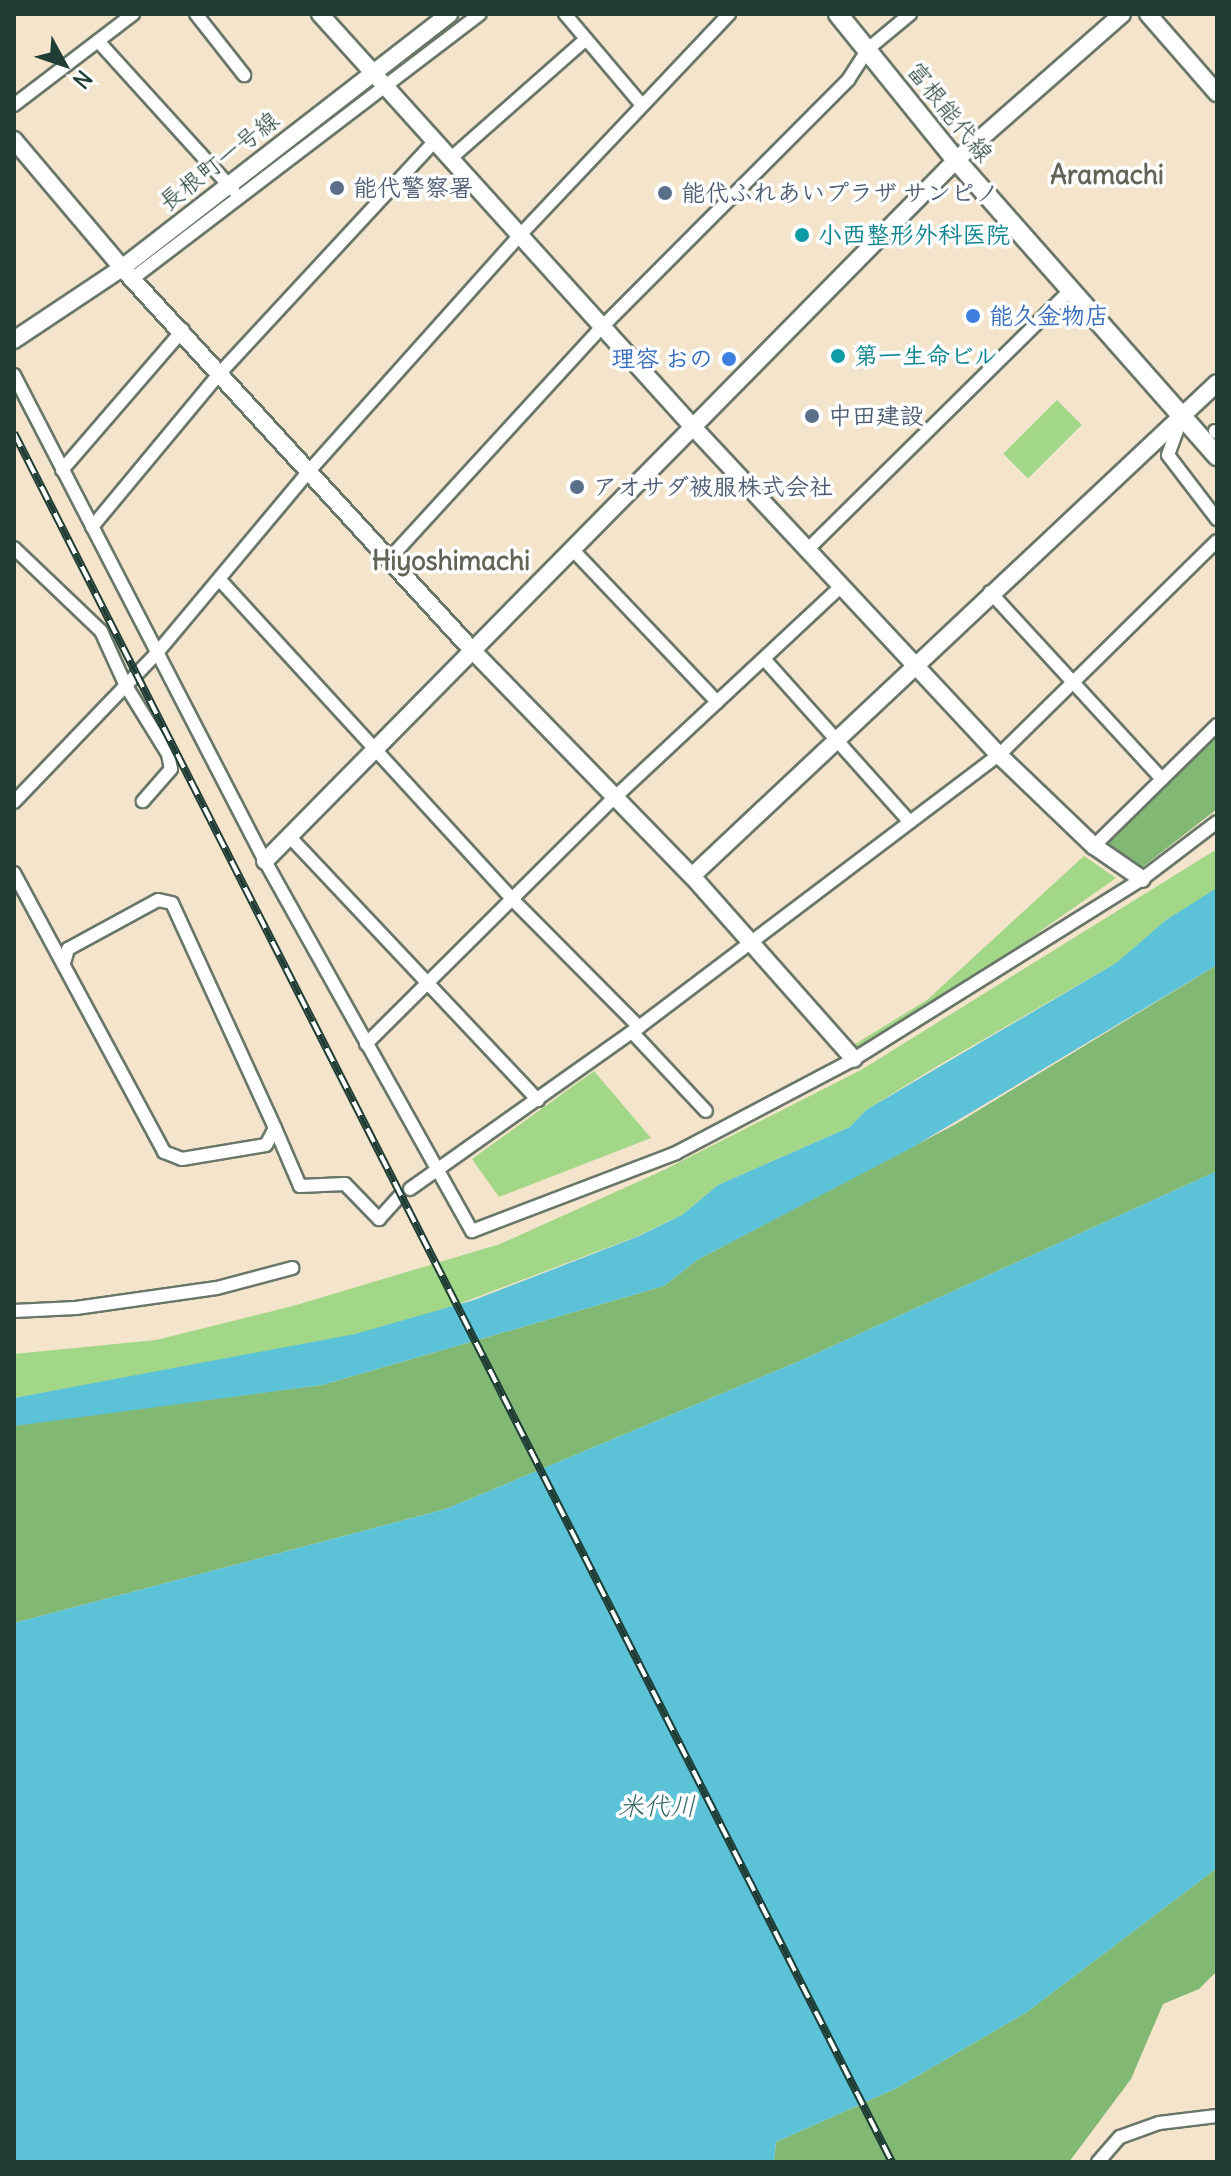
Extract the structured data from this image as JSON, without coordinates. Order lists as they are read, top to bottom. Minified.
{"streets":{"main road":["富根能代線"],"street":["長根町一号線"]},"districts":["Aramachi","Hiyoshimachi"],"water":["米代川"],"places":["能代警察署","能代ふれあいプラザ サンピノ","小西整形外科医院","能久金物店","第一生命ビル","理容 おの","中田建設","アオサダ被服株式会社"],"north":"bottom right"}
